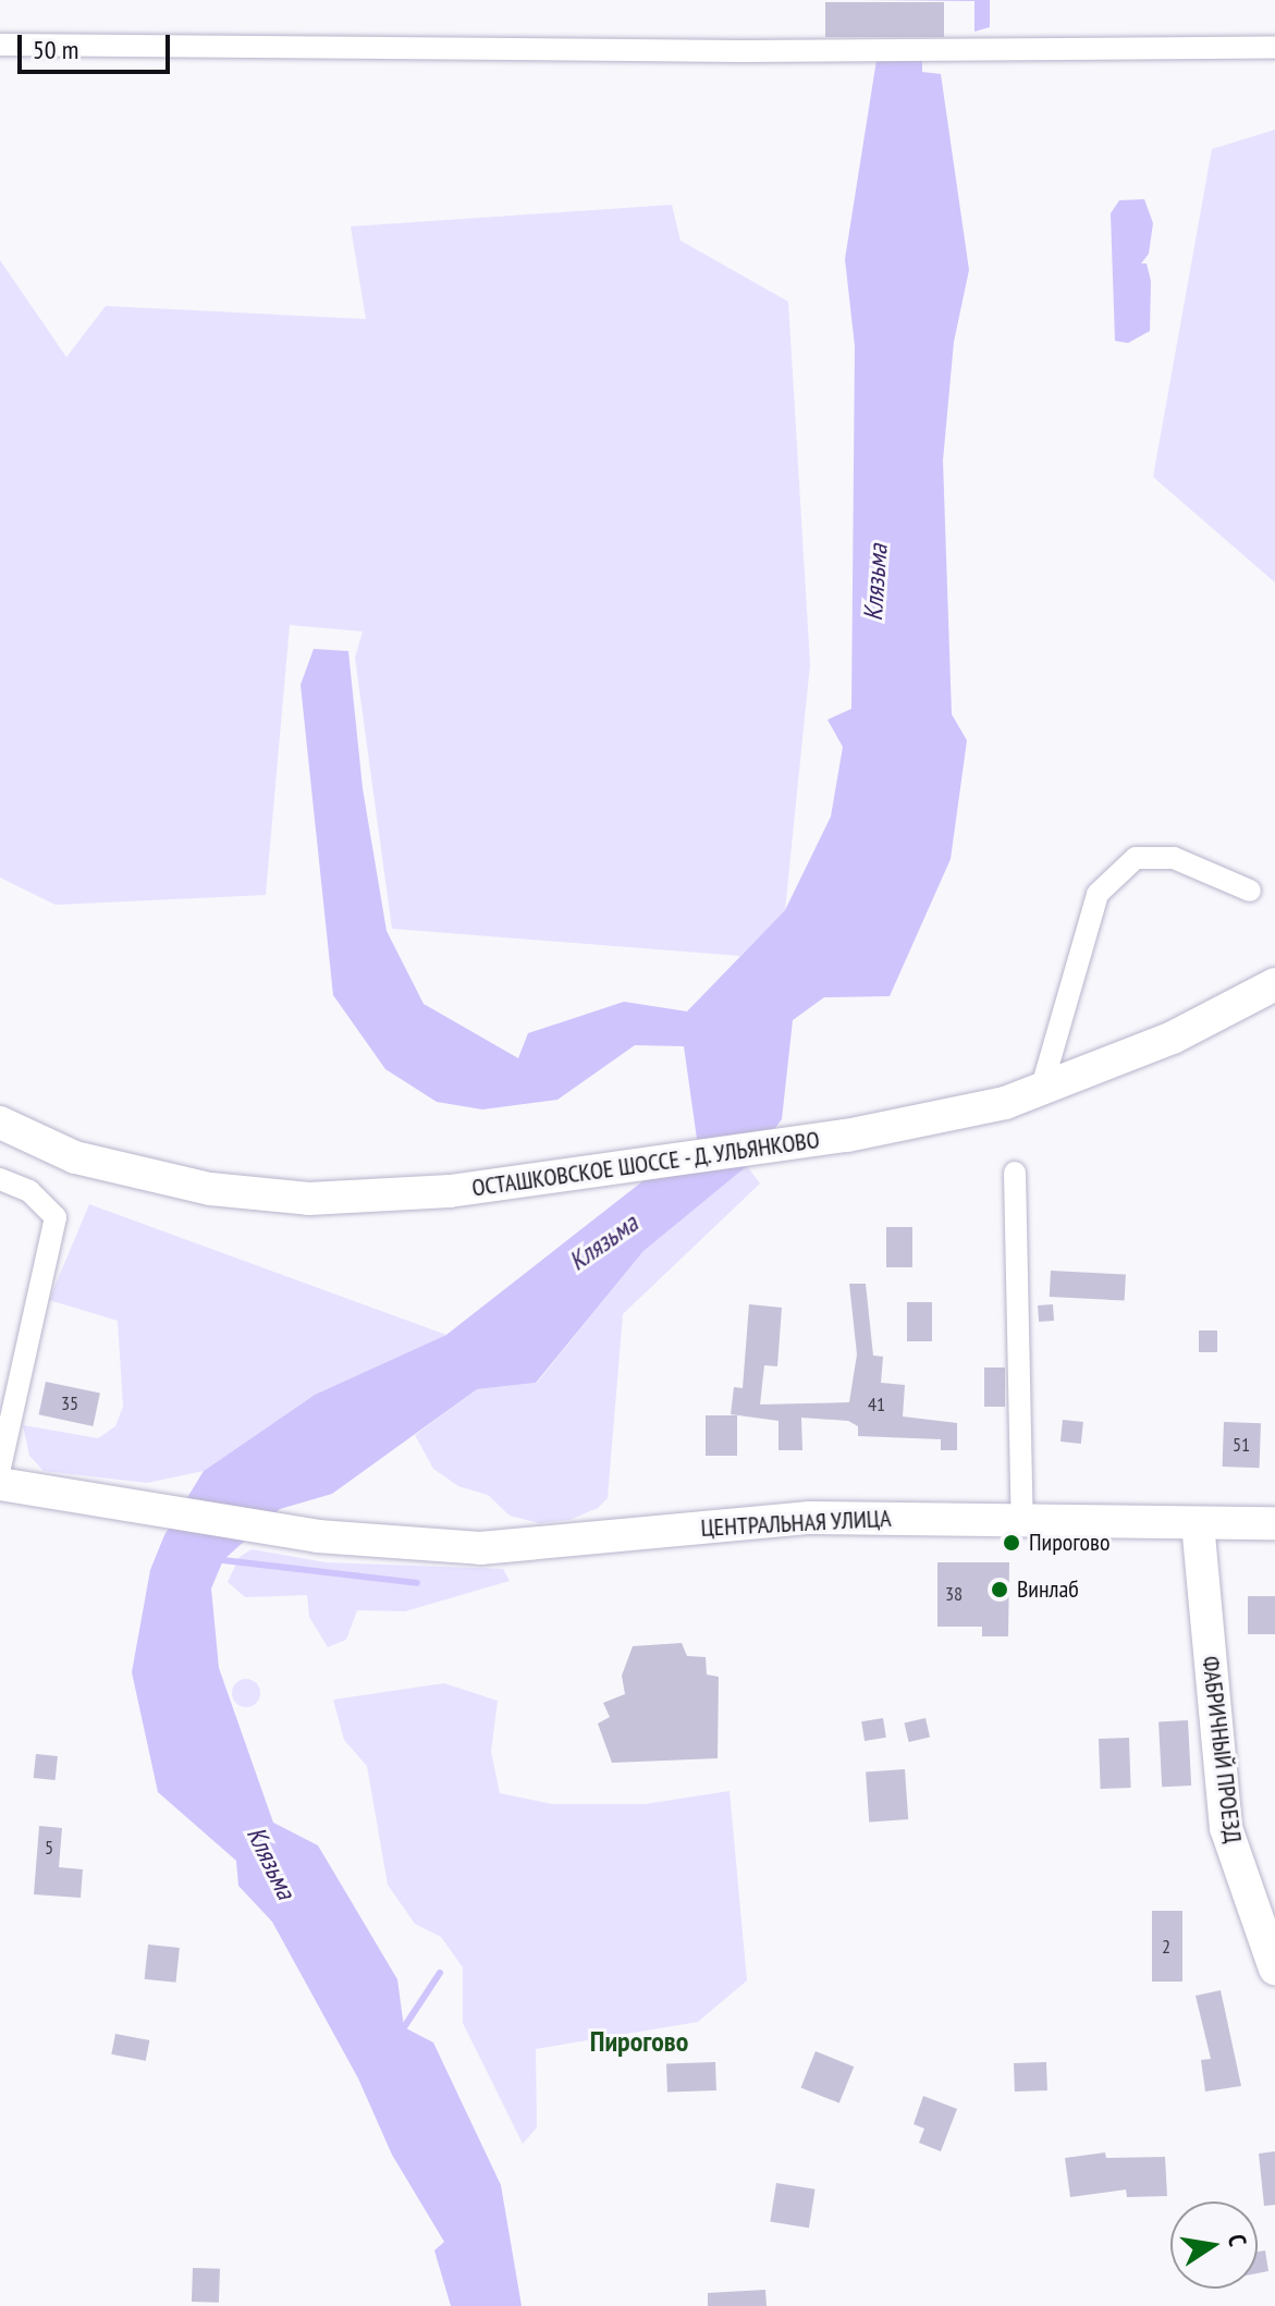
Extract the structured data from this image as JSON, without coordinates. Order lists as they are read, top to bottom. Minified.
{"streets":{"street":["ОСТАШКОВСКОЕ ШОССЕ - Д. УЛЬЯНКОВО","ЦЕНТРАЛЬНАЯ УЛИЦА","ФАБРИЧНЫЙ ПРОЕЗД"]},"crossings":[["ЦЕНТРАЛЬНАЯ УЛИЦА","ФАБРИЧНЫЙ ПРОЕЗД"]],"districts":["Пирогово"],"water":["Клязьма"],"places":["Пирогово","Винлаб"],"house_numbers":["35","41","51","38","5","2"],"scale_bar":"50 m","north":"right"}
